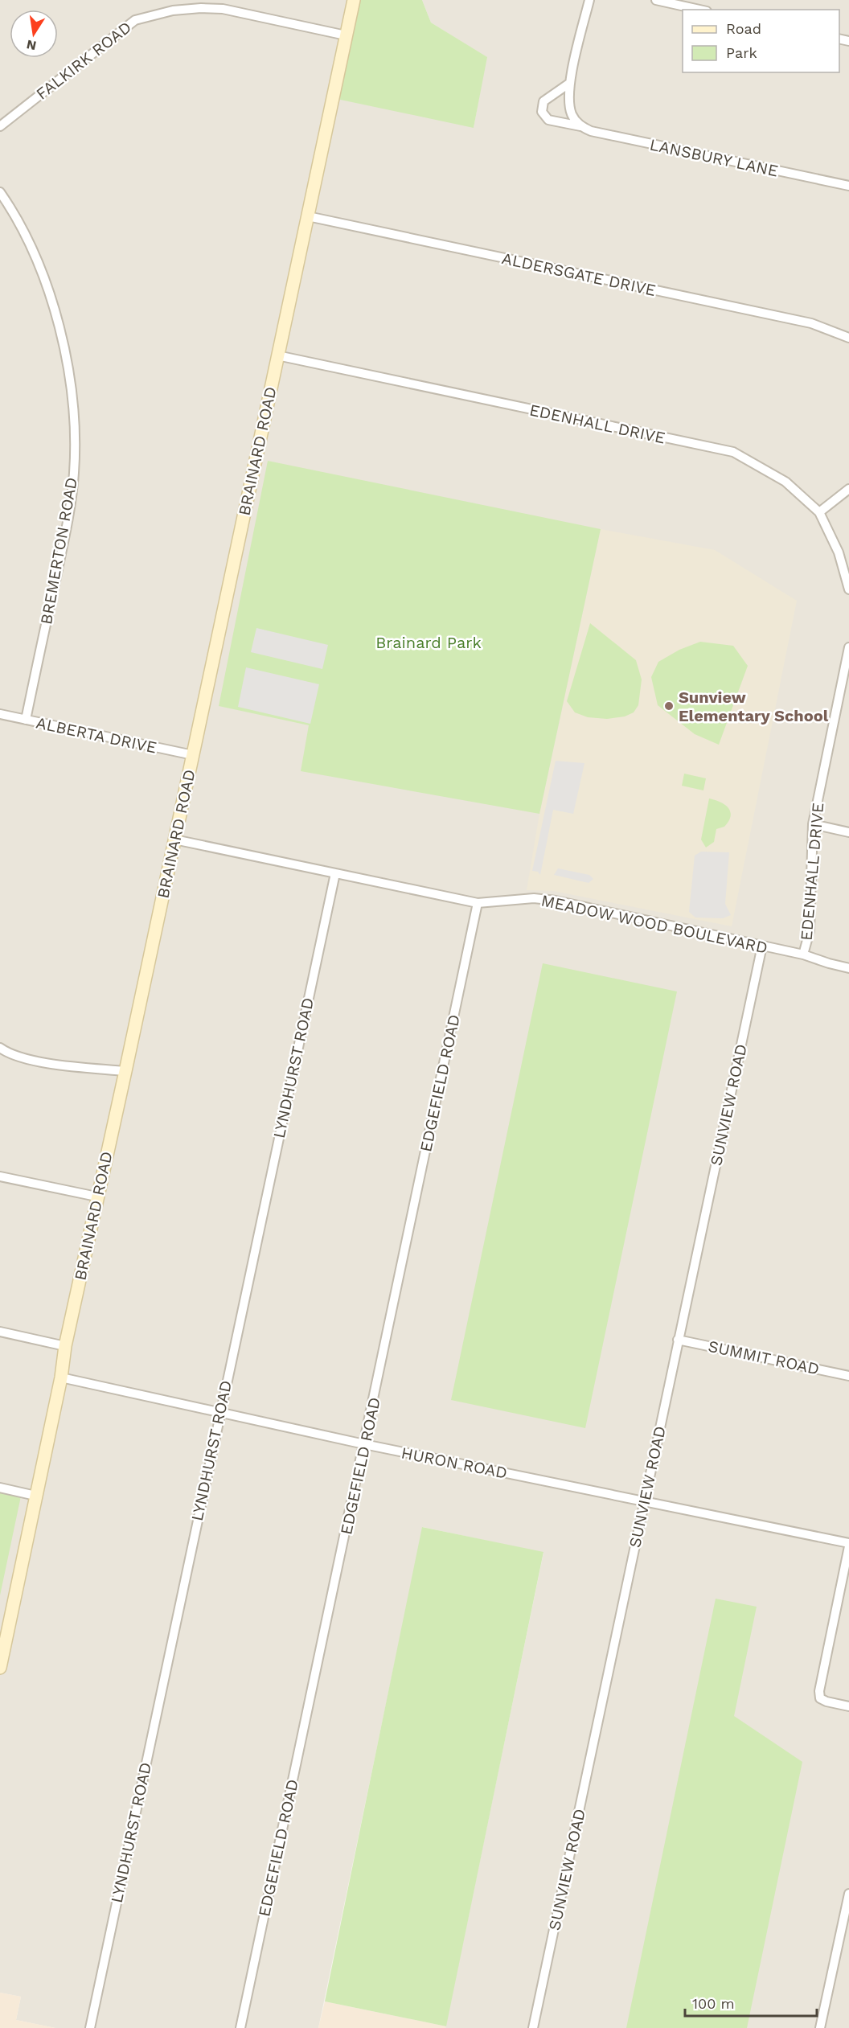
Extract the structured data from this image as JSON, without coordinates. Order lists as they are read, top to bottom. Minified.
{"streets":{"main road":["BRAINARD ROAD"],"street":["FALKIRK ROAD","LANSBURY LANE","ALDERSGATE DRIVE","EDENHALL DRIVE","BREMERTON ROAD","ALBERTA DRIVE","MEADOW WOOD BOULEVARD","LYNDHURST ROAD","EDGEFIELD ROAD","SUNVIEW ROAD","SUMMIT ROAD","HURON ROAD"]},"crossings":[["FALKIRK ROAD","BRAINARD ROAD"],["ALDERSGATE DRIVE","BRAINARD ROAD"],["EDENHALL DRIVE","BRAINARD ROAD"],["EDENHALL DRIVE","MEADOW WOOD BOULEVARD"],["BRAINARD ROAD","ALBERTA DRIVE"],["BRAINARD ROAD","MEADOW WOOD BOULEVARD"],["BRAINARD ROAD","HURON ROAD"],["BREMERTON ROAD","ALBERTA DRIVE"],["MEADOW WOOD BOULEVARD","LYNDHURST ROAD"],["MEADOW WOOD BOULEVARD","EDGEFIELD ROAD"],["MEADOW WOOD BOULEVARD","SUNVIEW ROAD"],["LYNDHURST ROAD","HURON ROAD"],["EDGEFIELD ROAD","HURON ROAD"],["SUNVIEW ROAD","SUMMIT ROAD"],["SUNVIEW ROAD","HURON ROAD"]],"parks":["Brainard Park"],"places":["Sunview Elementary School"],"legend":["Road","Park"],"scale_bar":"100 m","north":"bottom"}
